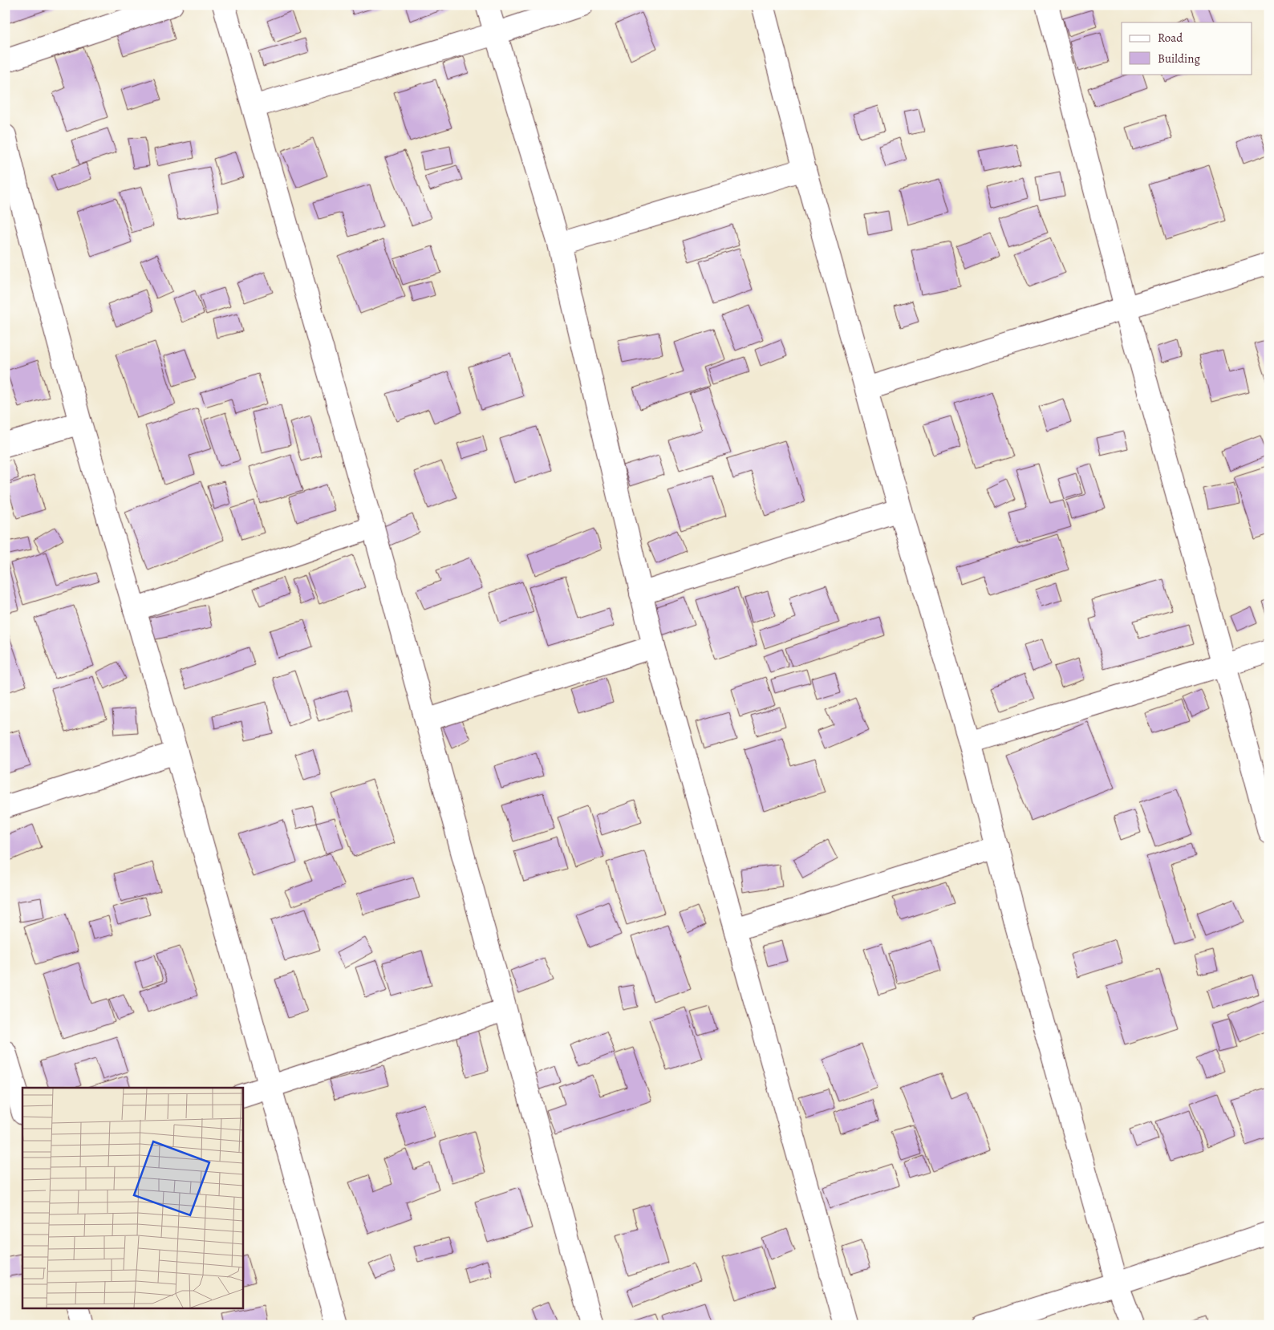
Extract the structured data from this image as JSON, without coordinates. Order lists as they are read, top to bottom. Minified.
{"legend":["Road","Building"]}
